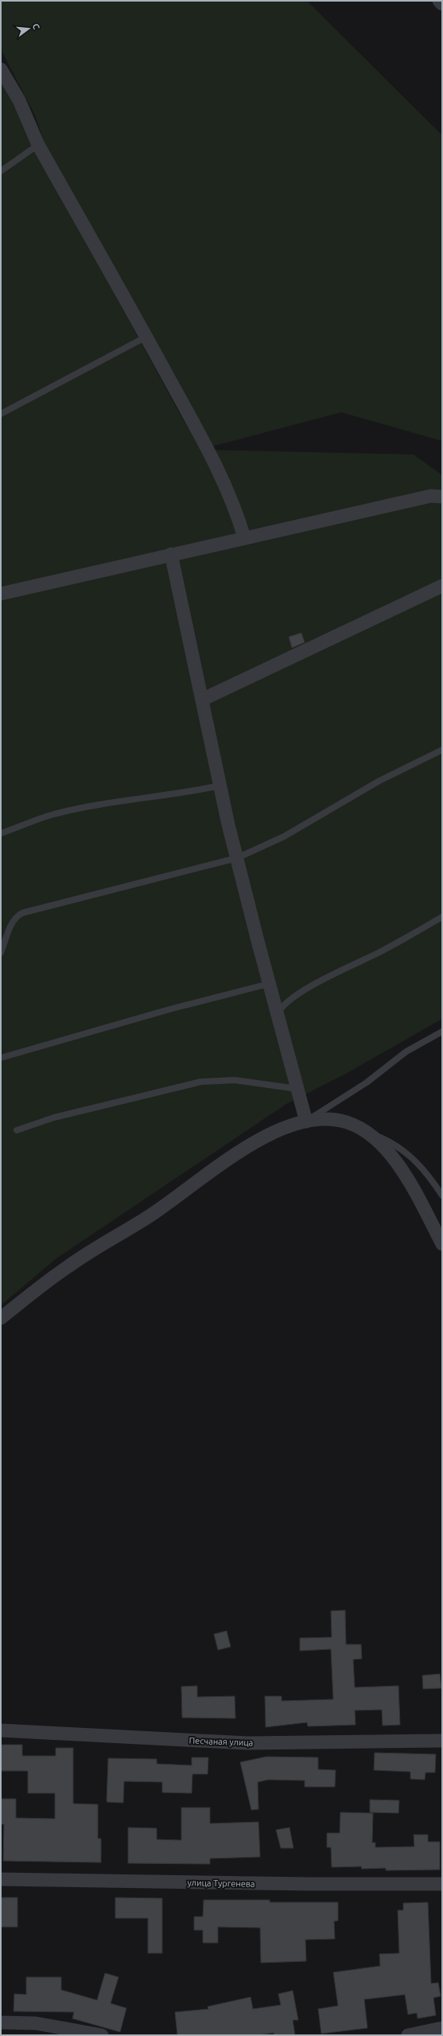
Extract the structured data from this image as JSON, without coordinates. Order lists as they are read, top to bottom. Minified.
{"streets":{"street":["Песчаная улица","улица Тургенева"]},"north":"right"}
